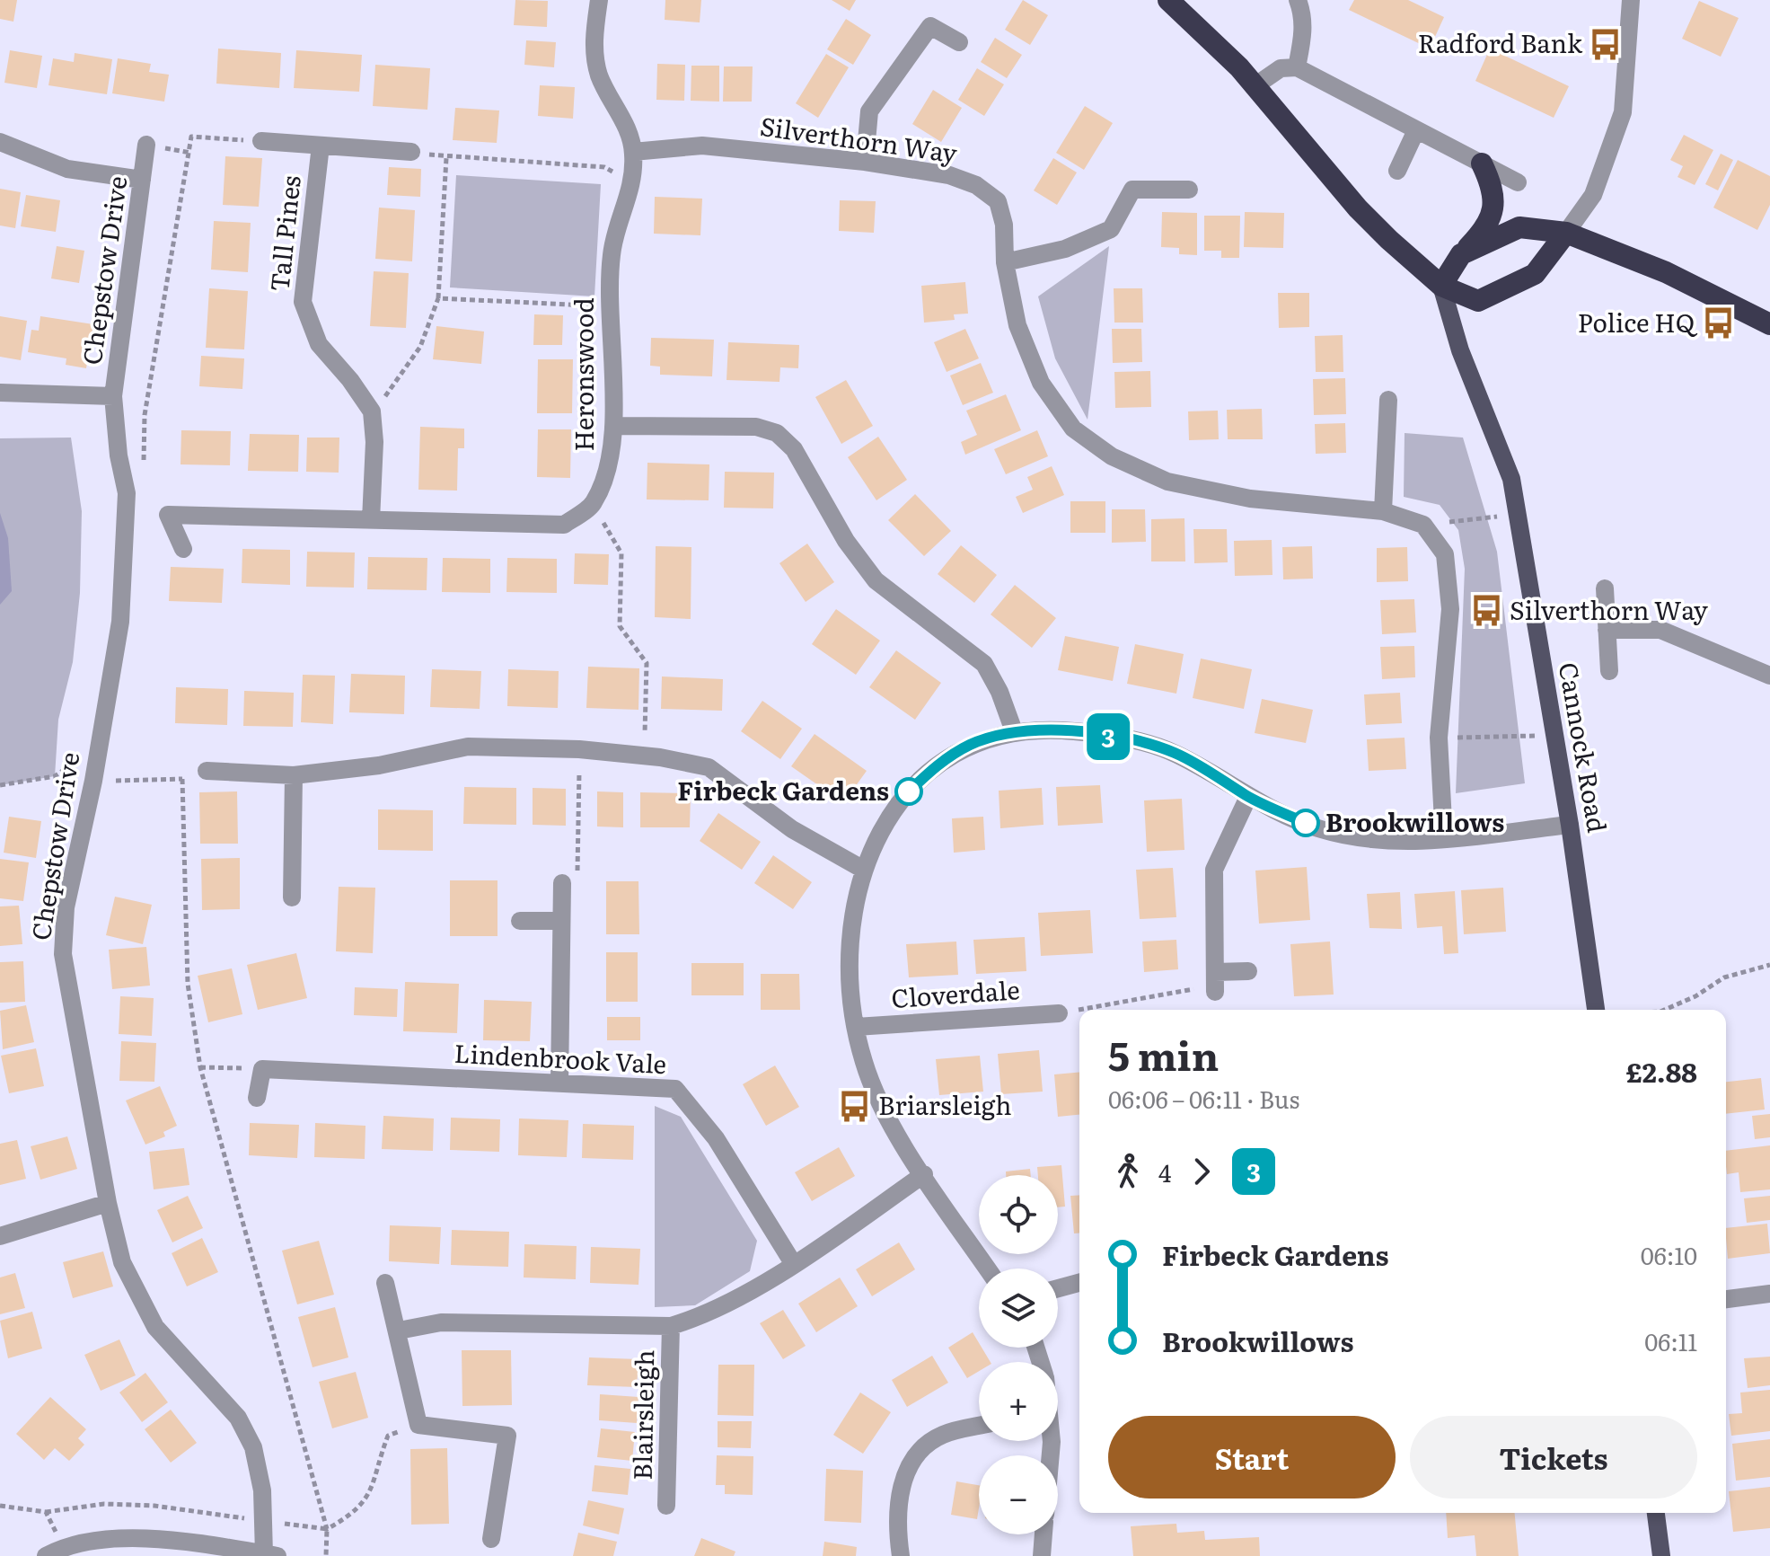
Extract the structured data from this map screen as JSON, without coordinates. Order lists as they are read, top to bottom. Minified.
{"streets":{"main road":["Cannock Road"],"street":["Silverthorn Way","Tall Pines","Chepstow Drive","Heronswood","Cloverdale","Lindenbrook Vale","Blairsleigh"]},"crossings":[["Silverthorn Way","Heronswood"]],"places":{"bus stop":["Radford Bank","Police HQ","Silverthorn Way","Briarsleigh"],"other":["Firbeck Gardens","Brookwillows"]},"lines":["bus line 3"],"page":{"on_map":"3","heading":["5 min","06:06 – 06:11 · Bus","£2.88"],"legs":["4","3"],"map_buttons":["+","−"],"list":[{"name":"Firbeck Gardens","value":"06:10"},{"name":"Brookwillows","value":"06:11"}],"buttons":["Start","Tickets"]}}
